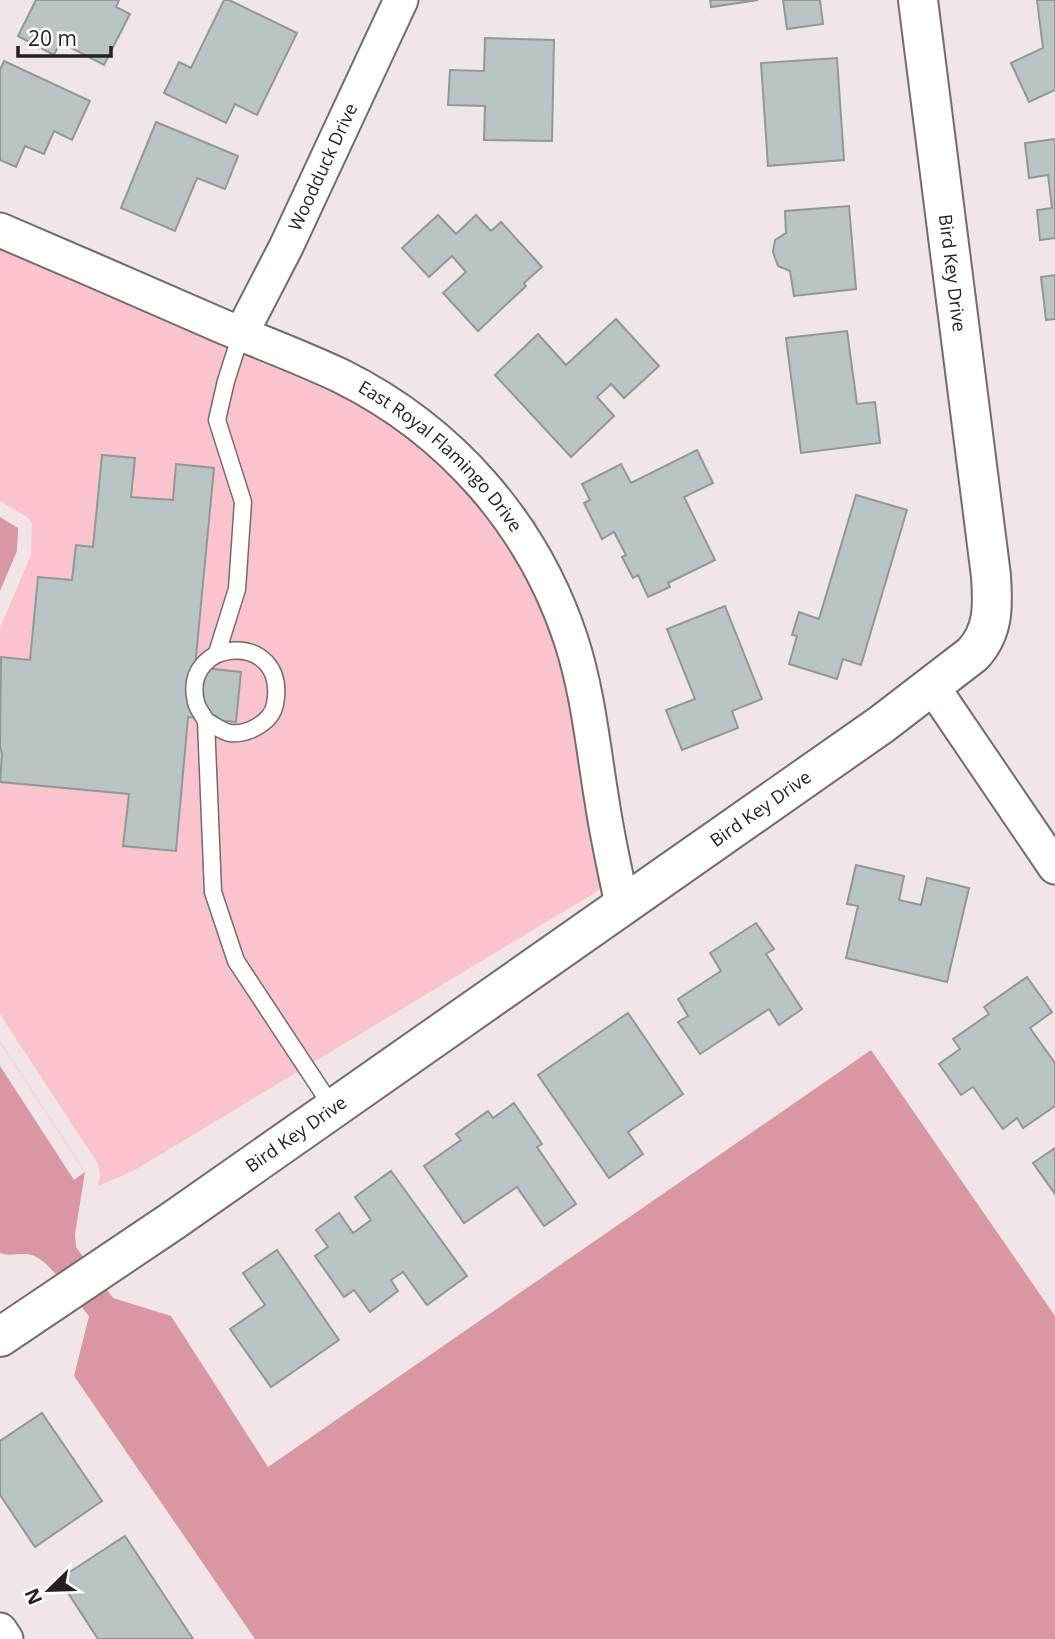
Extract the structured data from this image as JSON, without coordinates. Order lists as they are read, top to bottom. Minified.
{"streets":{"street":["Woodduck Drive","Bird Key Drive","East Royal Flamingo Drive"]},"crossings":[["Woodduck Drive","East Royal Flamingo Drive"],["Bird Key Drive","East Royal Flamingo Drive"]],"scale_bar":"20 m","north":"bottom left"}
